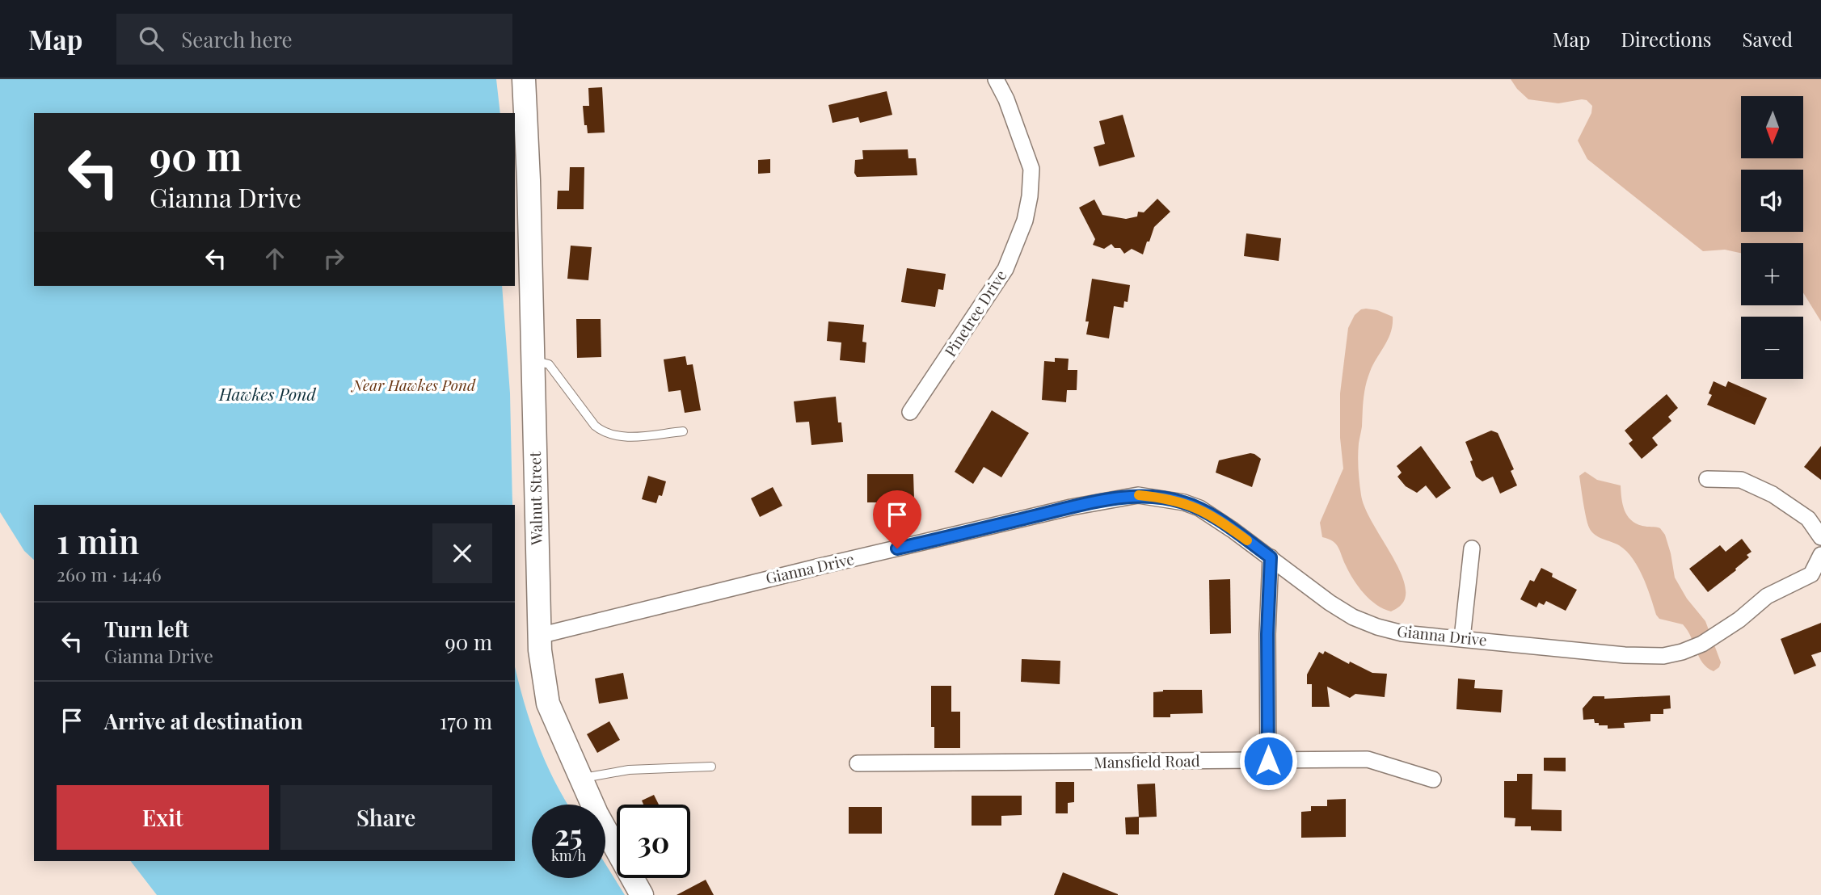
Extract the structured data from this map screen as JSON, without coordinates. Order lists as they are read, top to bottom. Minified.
{"streets":{"main road":["Walnut Street"],"street":["Pinetree Drive","Gianna Drive","Mansfield Road"]},"crossings":[["Walnut Street","Gianna Drive"]],"water":["Hawkes Pond"],"parks":["Near Hawkes Pond"],"north":"bottom","page":{"header":"Map","search":"Search here","nav":["Map","Directions","Saved"],"map_buttons":["+","−"],"turn":["90 m","Gianna Drive"],"heading":["1 min","260 m · 14:46"],"list":[{"name":"Turn left","note":"Gianna Drive","value":"90 m"},{"name":"Arrive at destination","value":"170 m"}],"buttons":["Exit","Share"],"speed":"25 km/h","limit":"30"}}
